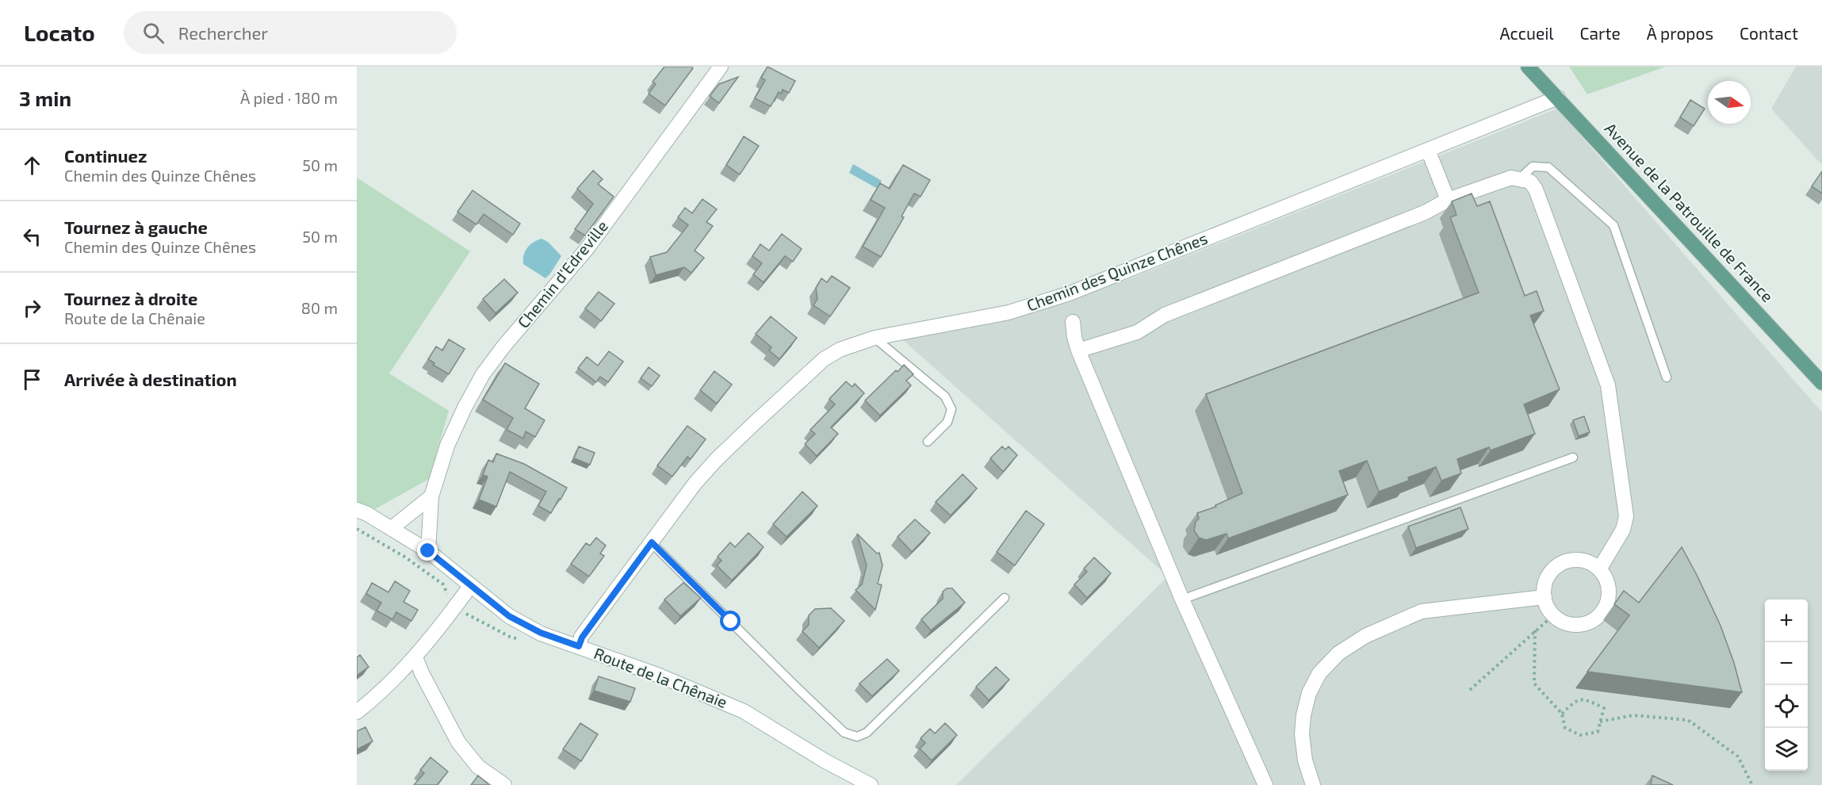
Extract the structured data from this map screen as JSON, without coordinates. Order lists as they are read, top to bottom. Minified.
{"streets":{"main road":["Avenue de la Patrouille de France"],"street":["Chemin des Quinze Chênes","Chemin d'Edreville","Route de la Chênaie"]},"crossings":[["Avenue de la Patrouille de France","Chemin des Quinze Chênes"],["Chemin des Quinze Chênes","Route de la Chênaie"],["Chemin d'Edreville","Route de la Chênaie"]],"north":"right","page":{"header":"Locato","search":"Rechercher","nav":["Accueil","Carte","À propos","Contact"],"heading":["3 min","À pied · 180 m"],"list":[["Continuez","Chemin des Quinze Chênes","50 m"],["Tournez à gauche","Chemin des Quinze Chênes","50 m"],["Tournez à droite","Route de la Chênaie","80 m"],"Arrivée à destination"],"map_buttons":["+","−"]}}
